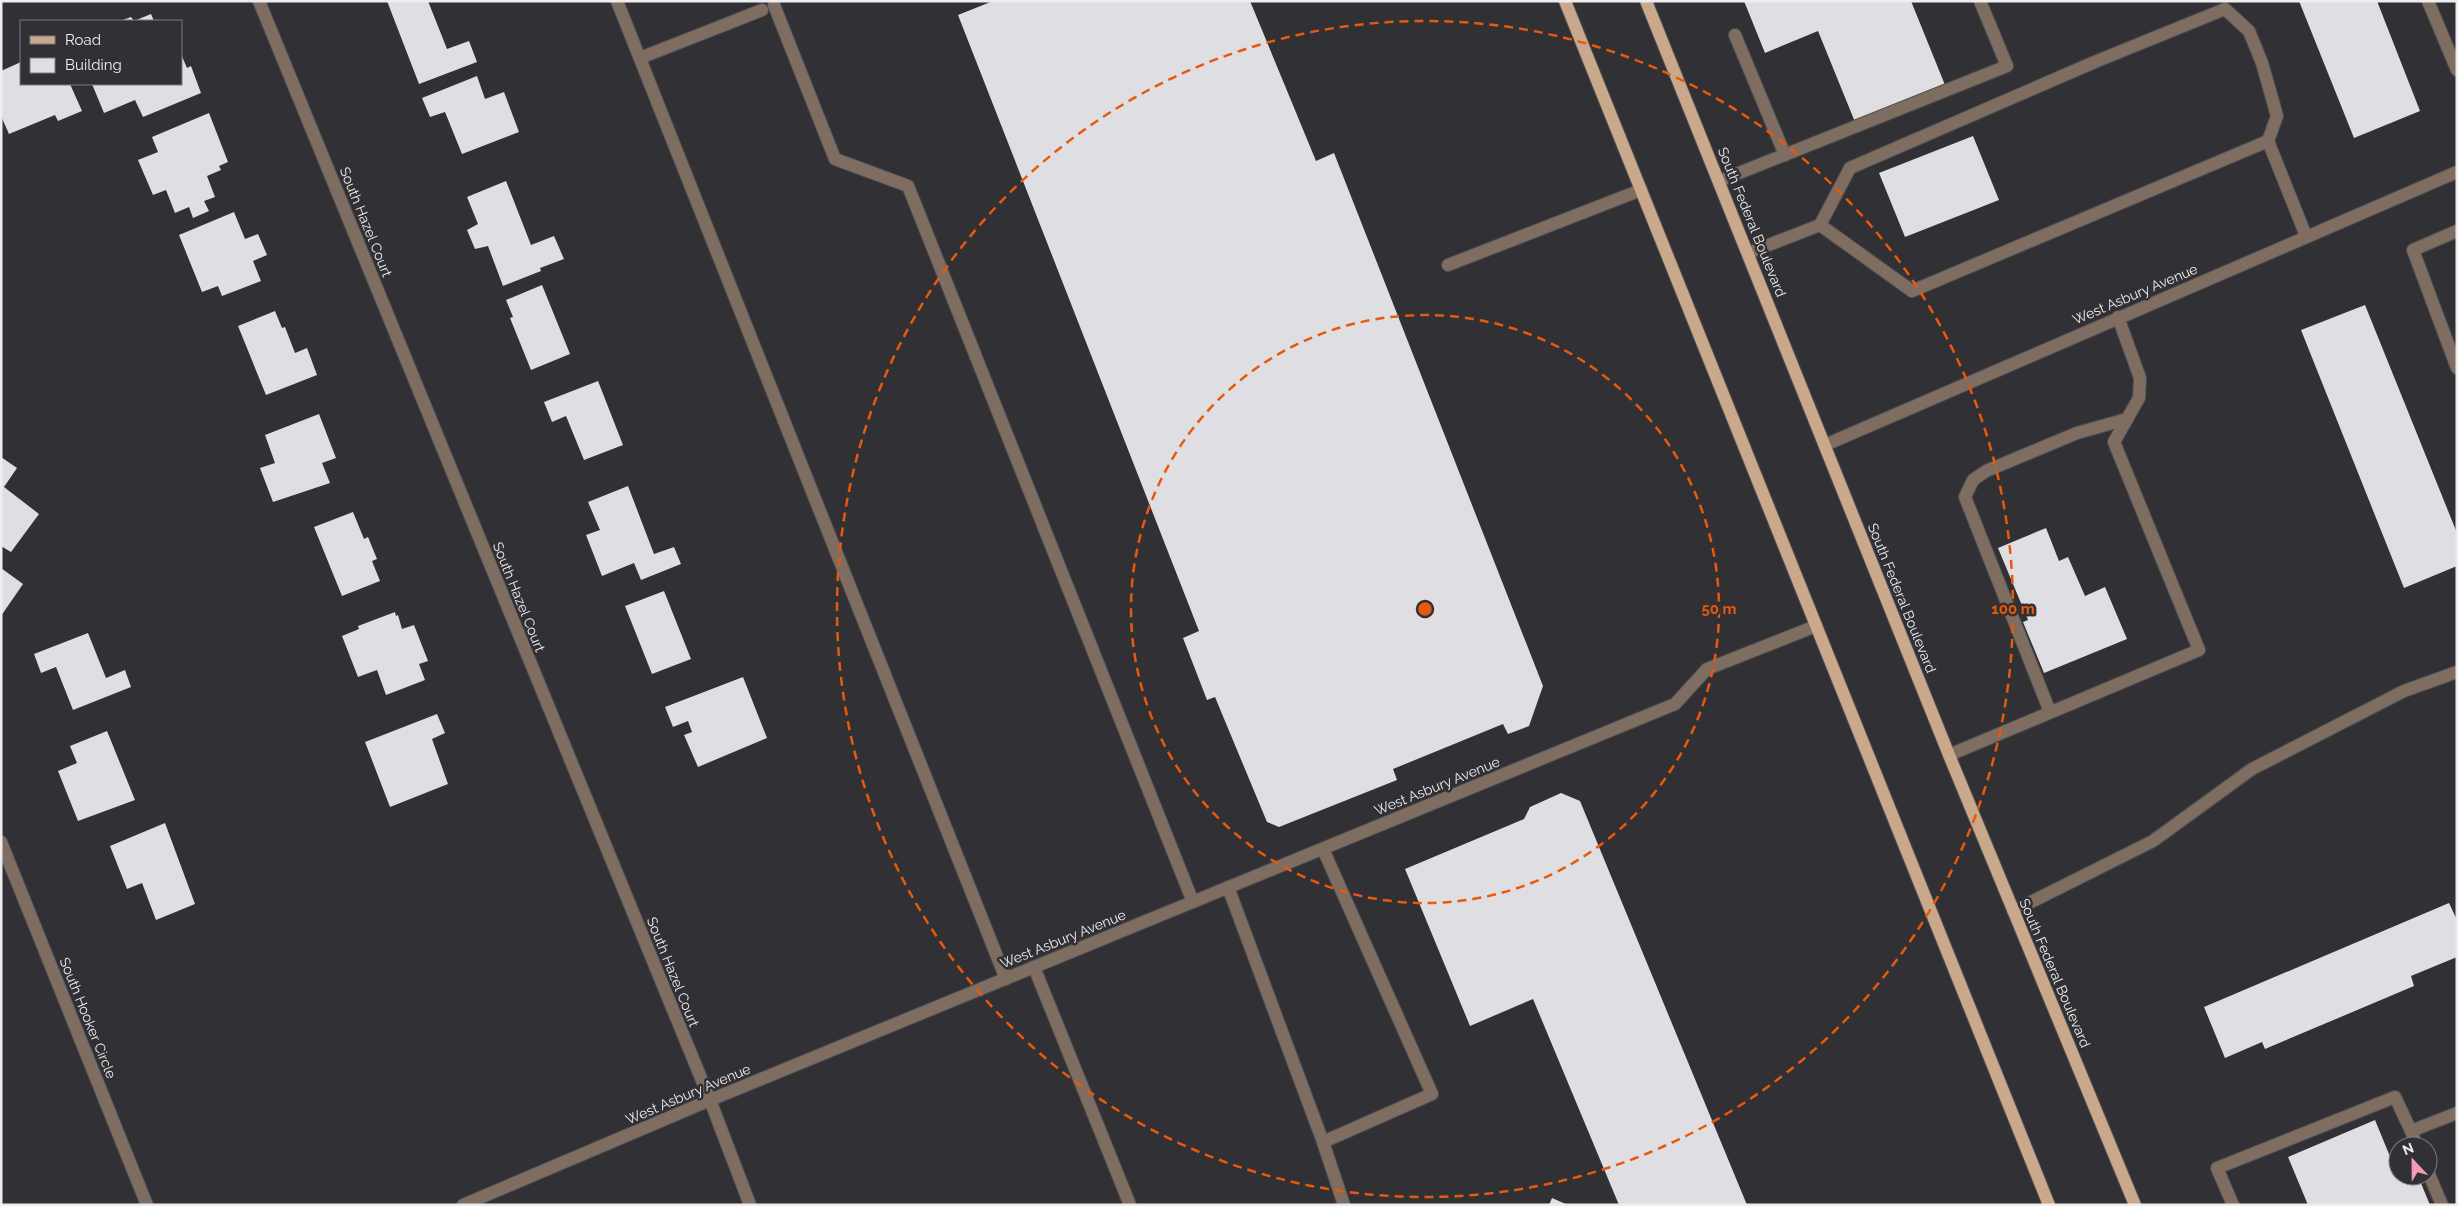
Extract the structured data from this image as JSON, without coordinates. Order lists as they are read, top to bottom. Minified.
{"streets":{"main road":["South Federal Boulevard"],"street":["South Hazel Court","West Asbury Avenue","South Hooker Circle"]},"crossings":[["South Hazel Court","West Asbury Avenue"],["South Federal Boulevard","West Asbury Avenue"]],"legend":["Road","Building"],"north":"top","rings":["50 m","100 m"]}
